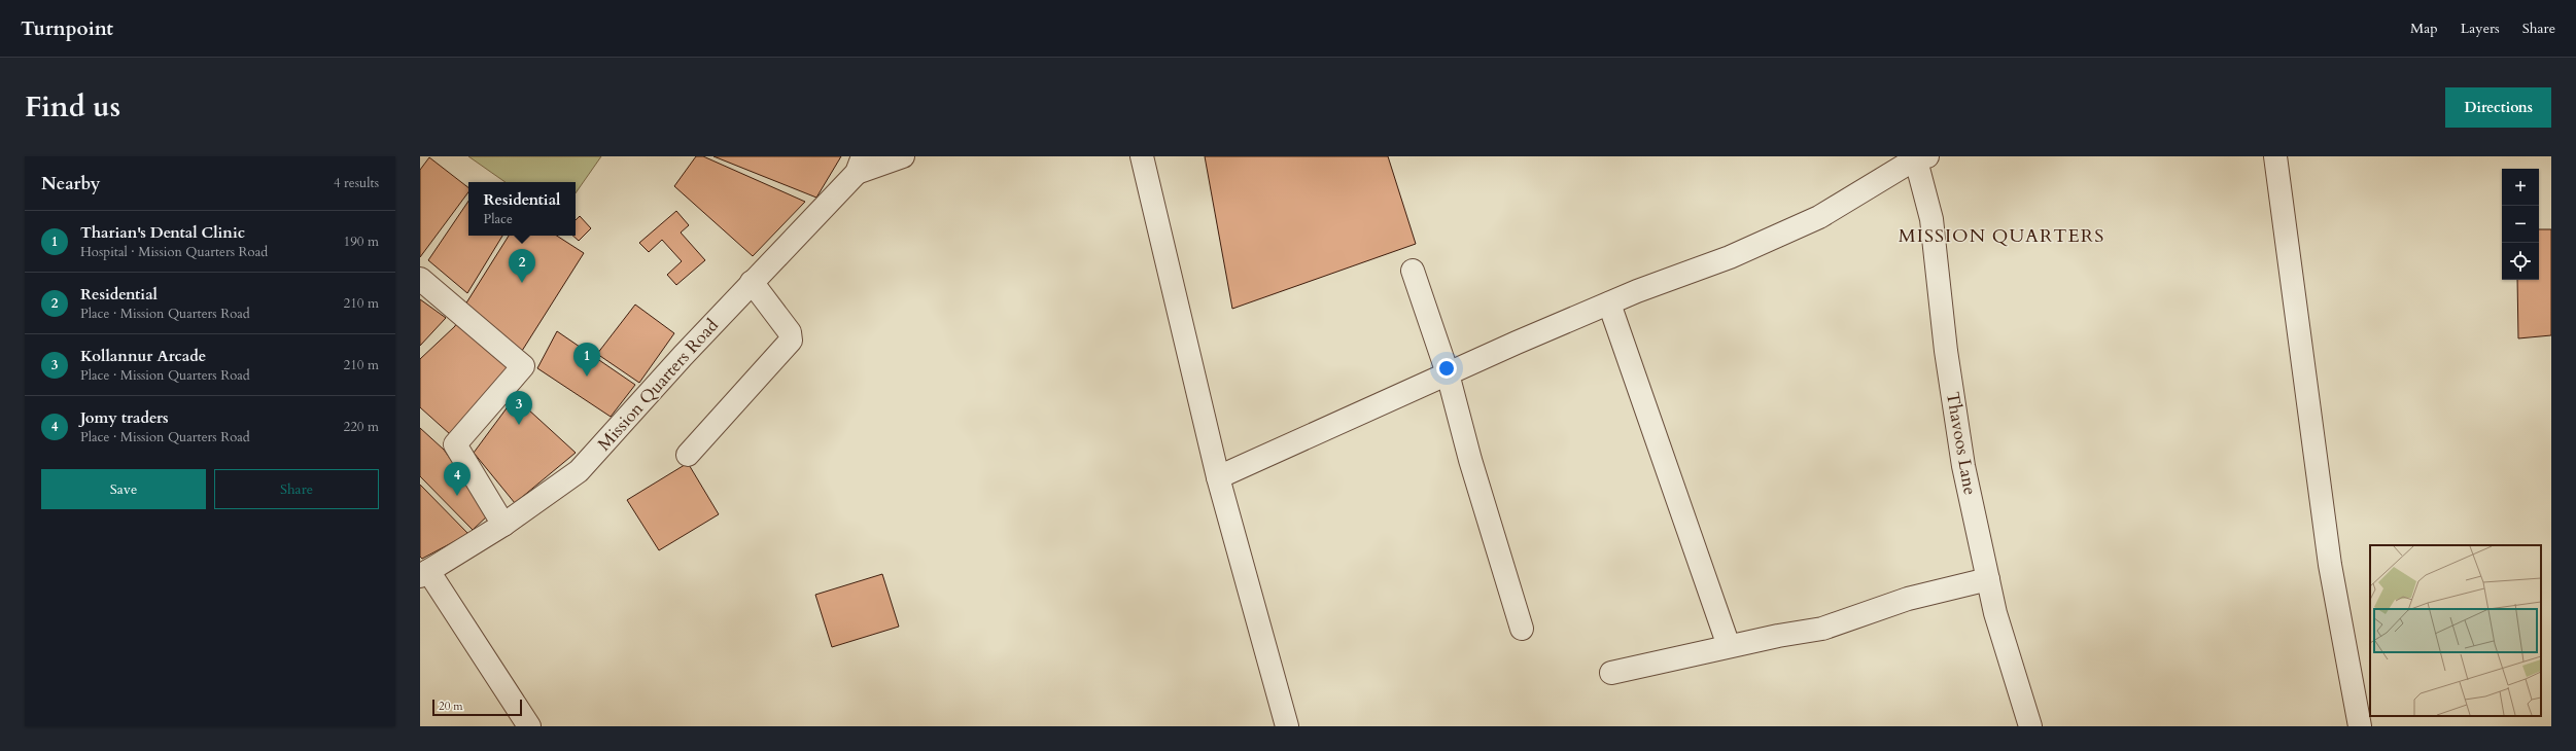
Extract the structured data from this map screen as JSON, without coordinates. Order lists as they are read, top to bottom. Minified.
{"streets":{"street":["Mission Quarters Road","Thavoos Lane"]},"districts":["MISSION QUARTERS"],"scale_bar":"20 m","page":{"header":"Turnpoint","nav":["Map","Layers","Share"],"title":"Find us","buttons":["Directions",["Save","Share"]],"heading":["Nearby","4 results"],"map_buttons":["+","−"],"popup":["Residential","Place"],"list":[{"mark":"1","name":"Tharian's Dental Clinic","note":"Hospital · Mission Quarters Road","value":"190 m"},{"mark":"2","name":"Residential","note":"Place · Mission Quarters Road","value":"210 m"},{"mark":"3","name":"Kollannur Arcade","note":"Place · Mission Quarters Road","value":"210 m"},{"mark":"4","name":"Jomy traders","note":"Place · Mission Quarters Road","value":"220 m"}],"pins":["2","1","3","4"],"scale":"20 m"}}
